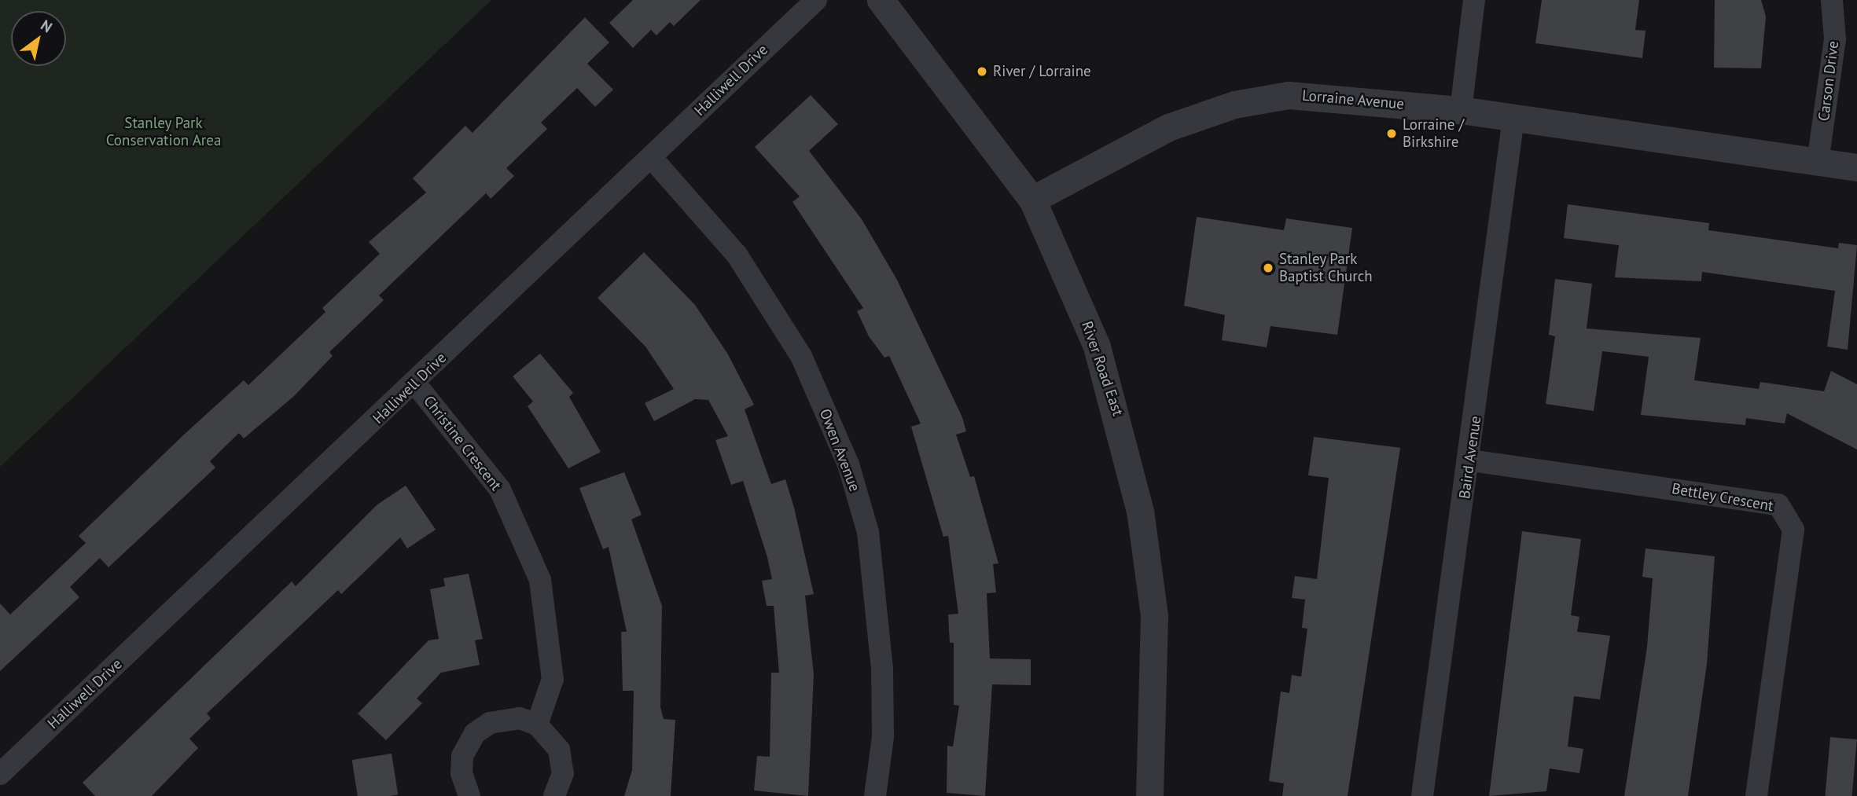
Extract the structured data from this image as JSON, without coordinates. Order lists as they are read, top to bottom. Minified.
{"streets":{"street":["Halliwell Drive","Carson Drive","Lorraine Avenue","River Road East","Christine Crescent","Owen Avenue","Baird Avenue","Bettley Crescent"]},"crossings":[["Halliwell Drive","Christine Crescent"],["Halliwell Drive","Owen Avenue"],["Carson Drive","Lorraine Avenue"],["Lorraine Avenue","River Road East"],["Lorraine Avenue","Baird Avenue"],["Baird Avenue","Bettley Crescent"]],"parks":["Stanley Park Conservation Area"],"places":["River / Lorraine","Lorraine / Birkshire","Stanley Park Baptist Church"],"north":"top right"}
